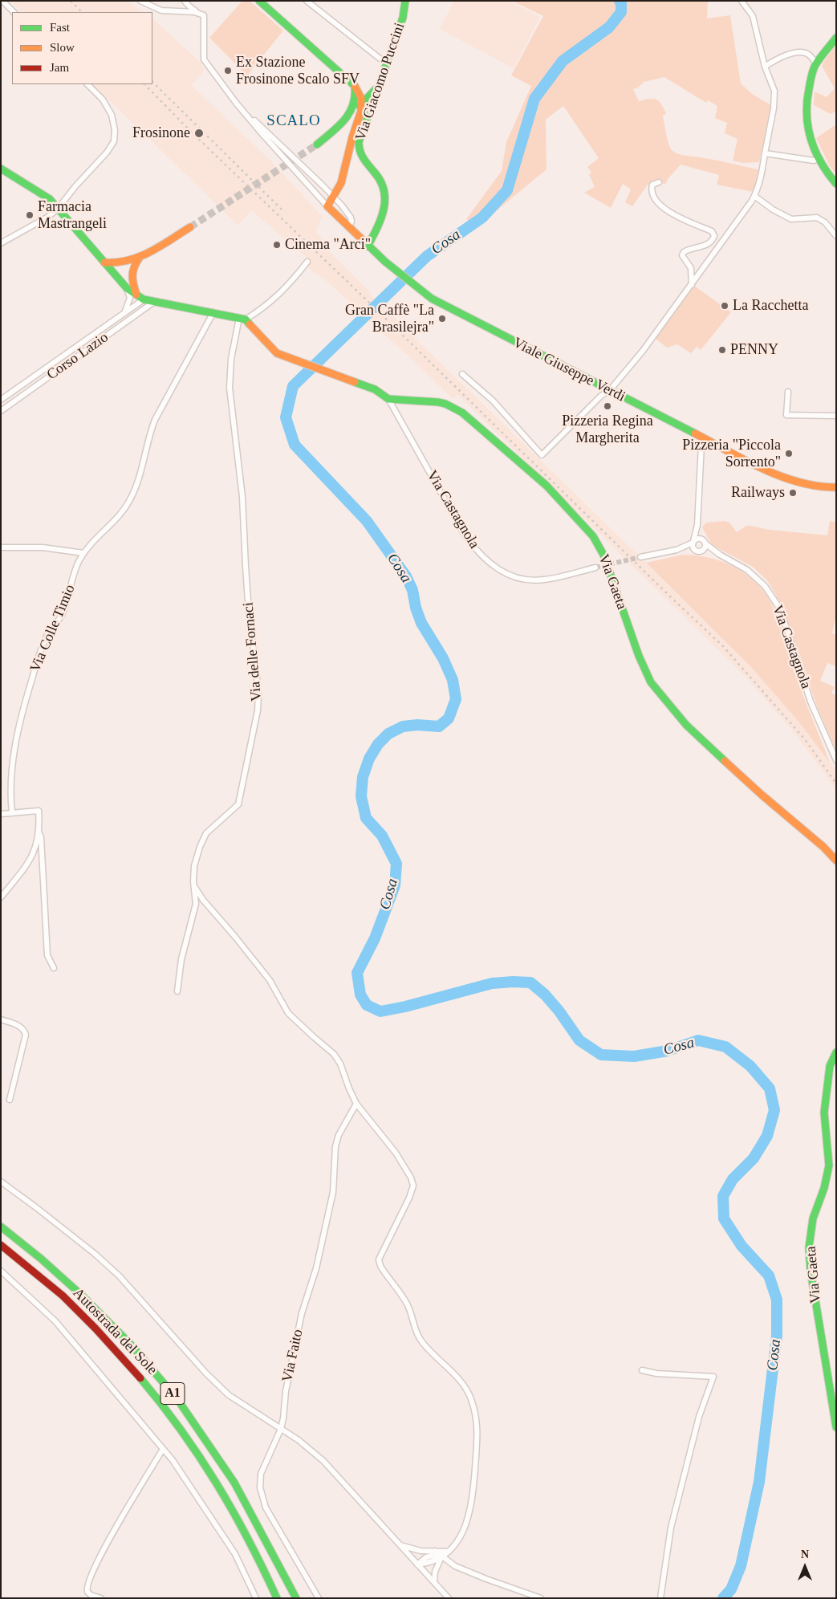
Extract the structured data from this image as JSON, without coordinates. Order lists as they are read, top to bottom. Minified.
{"streets":{"main road":["Via Giacomo Puccini","Viale Giuseppe Verdi","Via Gaeta","Autostrada del Sole","A1"],"street":["Corso Lazio","Via Castagnola","Via Colle Timio","Via delle Fornaci","Via Faito"]},"crossings":[["Via Giacomo Puccini","Viale Giuseppe Verdi"],["Via Castagnola","Via Gaeta"],["Via Gaeta","Via delle Fornaci"]],"districts":["SCALO"],"water":["Cosa"],"places":["Ex Stazione Frosinone Scalo SFV","Frosinone","Farmacia Mastrangeli","Cinema \"Arci\"","La Racchetta","Gran Caffè \"La Brasilejra\"","PENNY","Pizzeria Regina Margherita","Pizzeria \"Piccola Sorrento\"","Railways"],"legend":["Fast","Slow","Jam"],"north":"top"}
